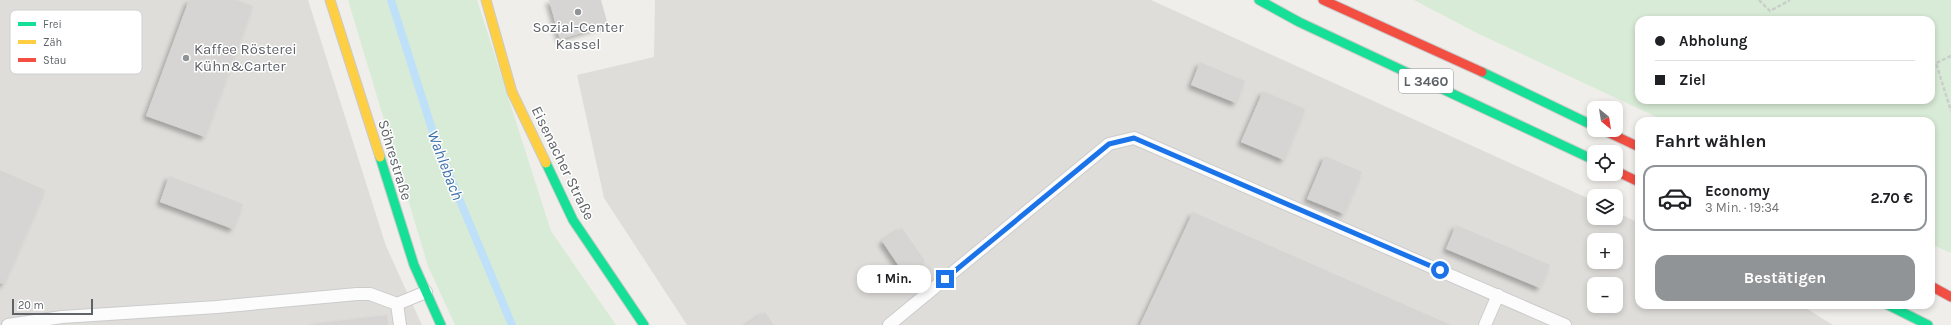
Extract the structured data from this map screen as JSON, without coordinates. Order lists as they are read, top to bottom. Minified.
{"streets":{"main road":["L 3460","Söhrestraße","Eisenacher Straße"]},"water":["Wahlebach"],"places":["Sozial-Center Kassel","Kaffee Rösterei Kühn&Carter"],"legend":["Frei","Zäh","Stau"],"scale_bar":"20 m","north":"bottom right","page":{"banner":["Abholung","Ziel"],"map_buttons":["+","−"],"heading":"Fahrt wählen","list":[{"name":"Economy","note":"3 Min. · 19:34","value":"2.70 €"}],"buttons":"Bestätigen","bubble":"1 Min.","scale":"20 m"}}
